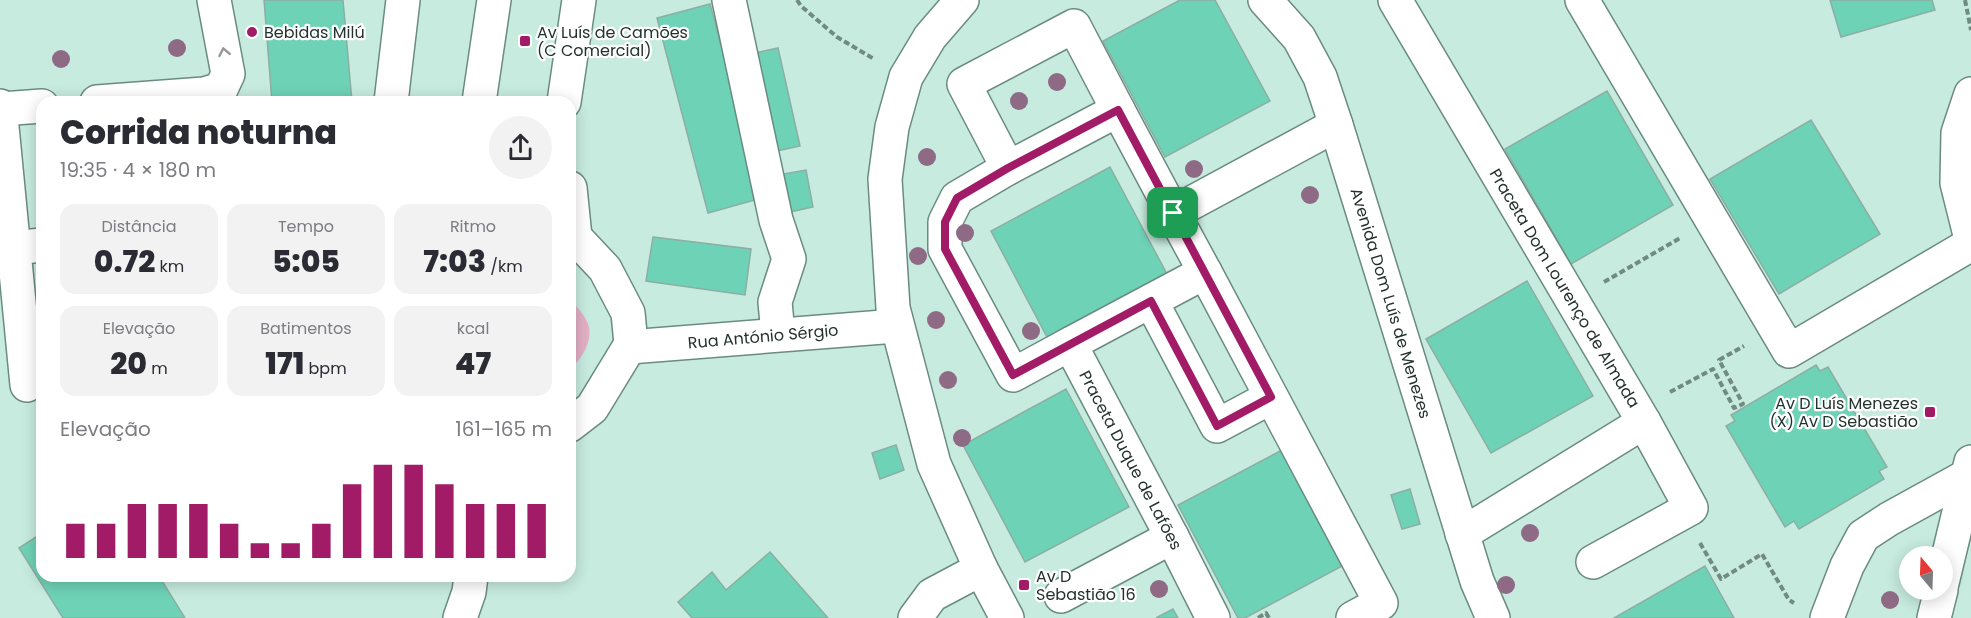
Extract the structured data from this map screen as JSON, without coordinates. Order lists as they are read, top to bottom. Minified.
{"streets":{"street":["Praceta Dom Lourenço de Almada","Avenida Dom Luís de Menezes","Rua António Sérgio","Praceta Duque de Lafões"]},"crossings":[["Praceta Dom Lourenço de Almada","Avenida Dom Luís de Menezes"]],"places":{"other":["Bebidas Milú"],"transit":["Av Luís de Camões (C Comercial)","Av D Luís Menezes (X) Av D Sebastião","Av D Sebastião 16"]},"north":"top","page":{"heading":["Corrida noturna","19:35 · 4 × 180 m"],"stats":[["Distância","0.72 km"],["Tempo","5:05"],["Ritmo","7:03 /km"],["Elevação","20 m"],["Batimentos","171 bpm"],["kcal","47"]],"chart":["Elevação","161–165 m"]}}
